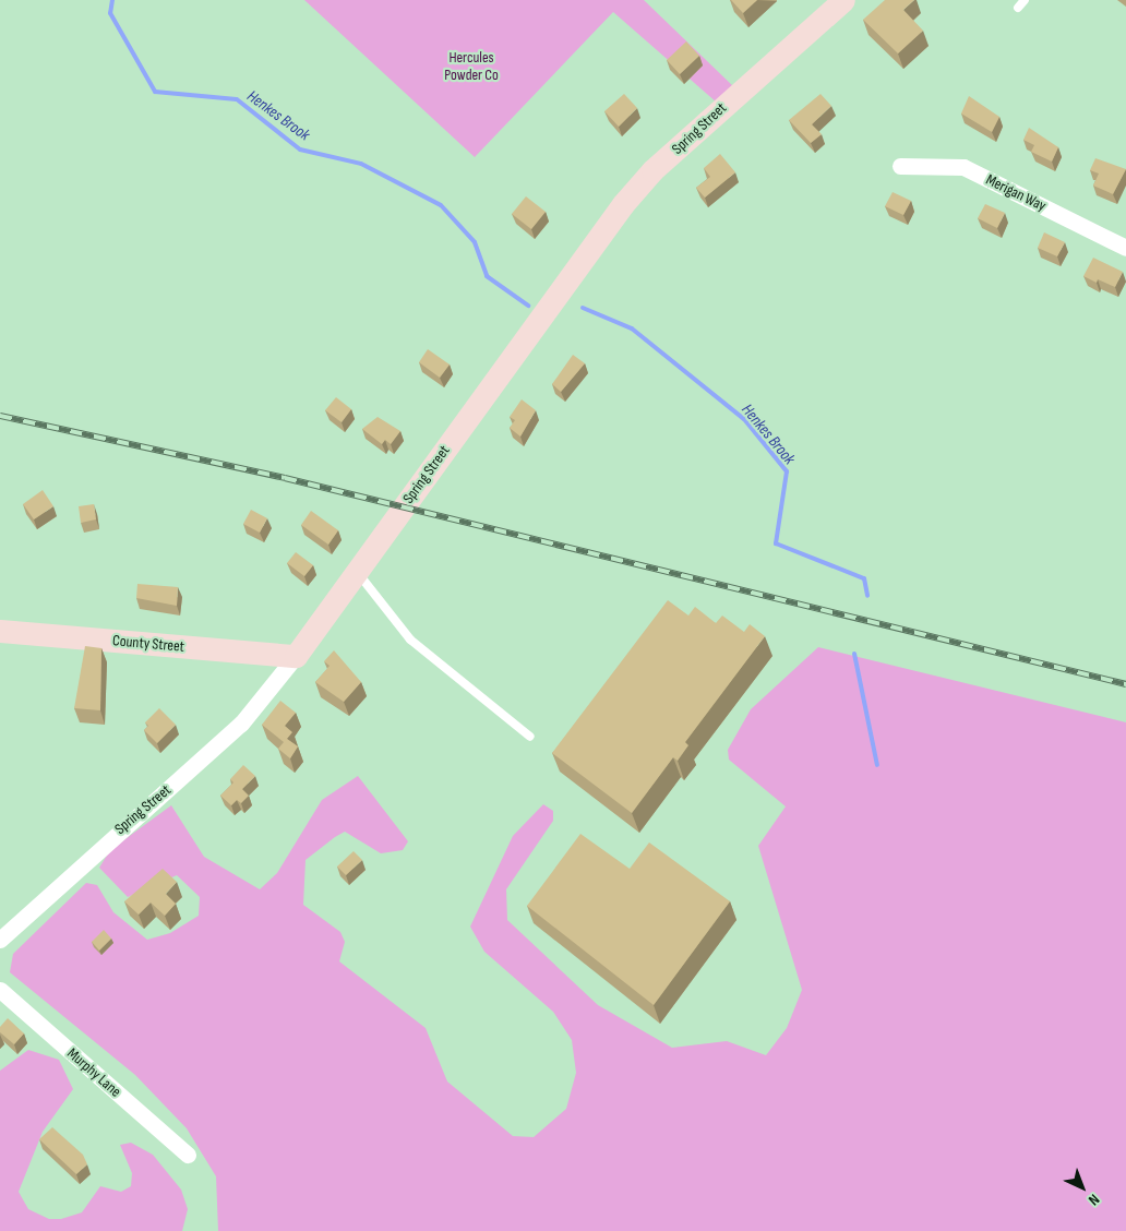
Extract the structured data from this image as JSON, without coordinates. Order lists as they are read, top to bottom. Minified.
{"streets":{"street":["Spring Street","Merigan Way","County Street","Murphy Lane"]},"crossings":[["Spring Street","County Street"]],"water":["Henkes Brook"],"parks":["Hercules Powder Co"],"north":"bottom right"}
